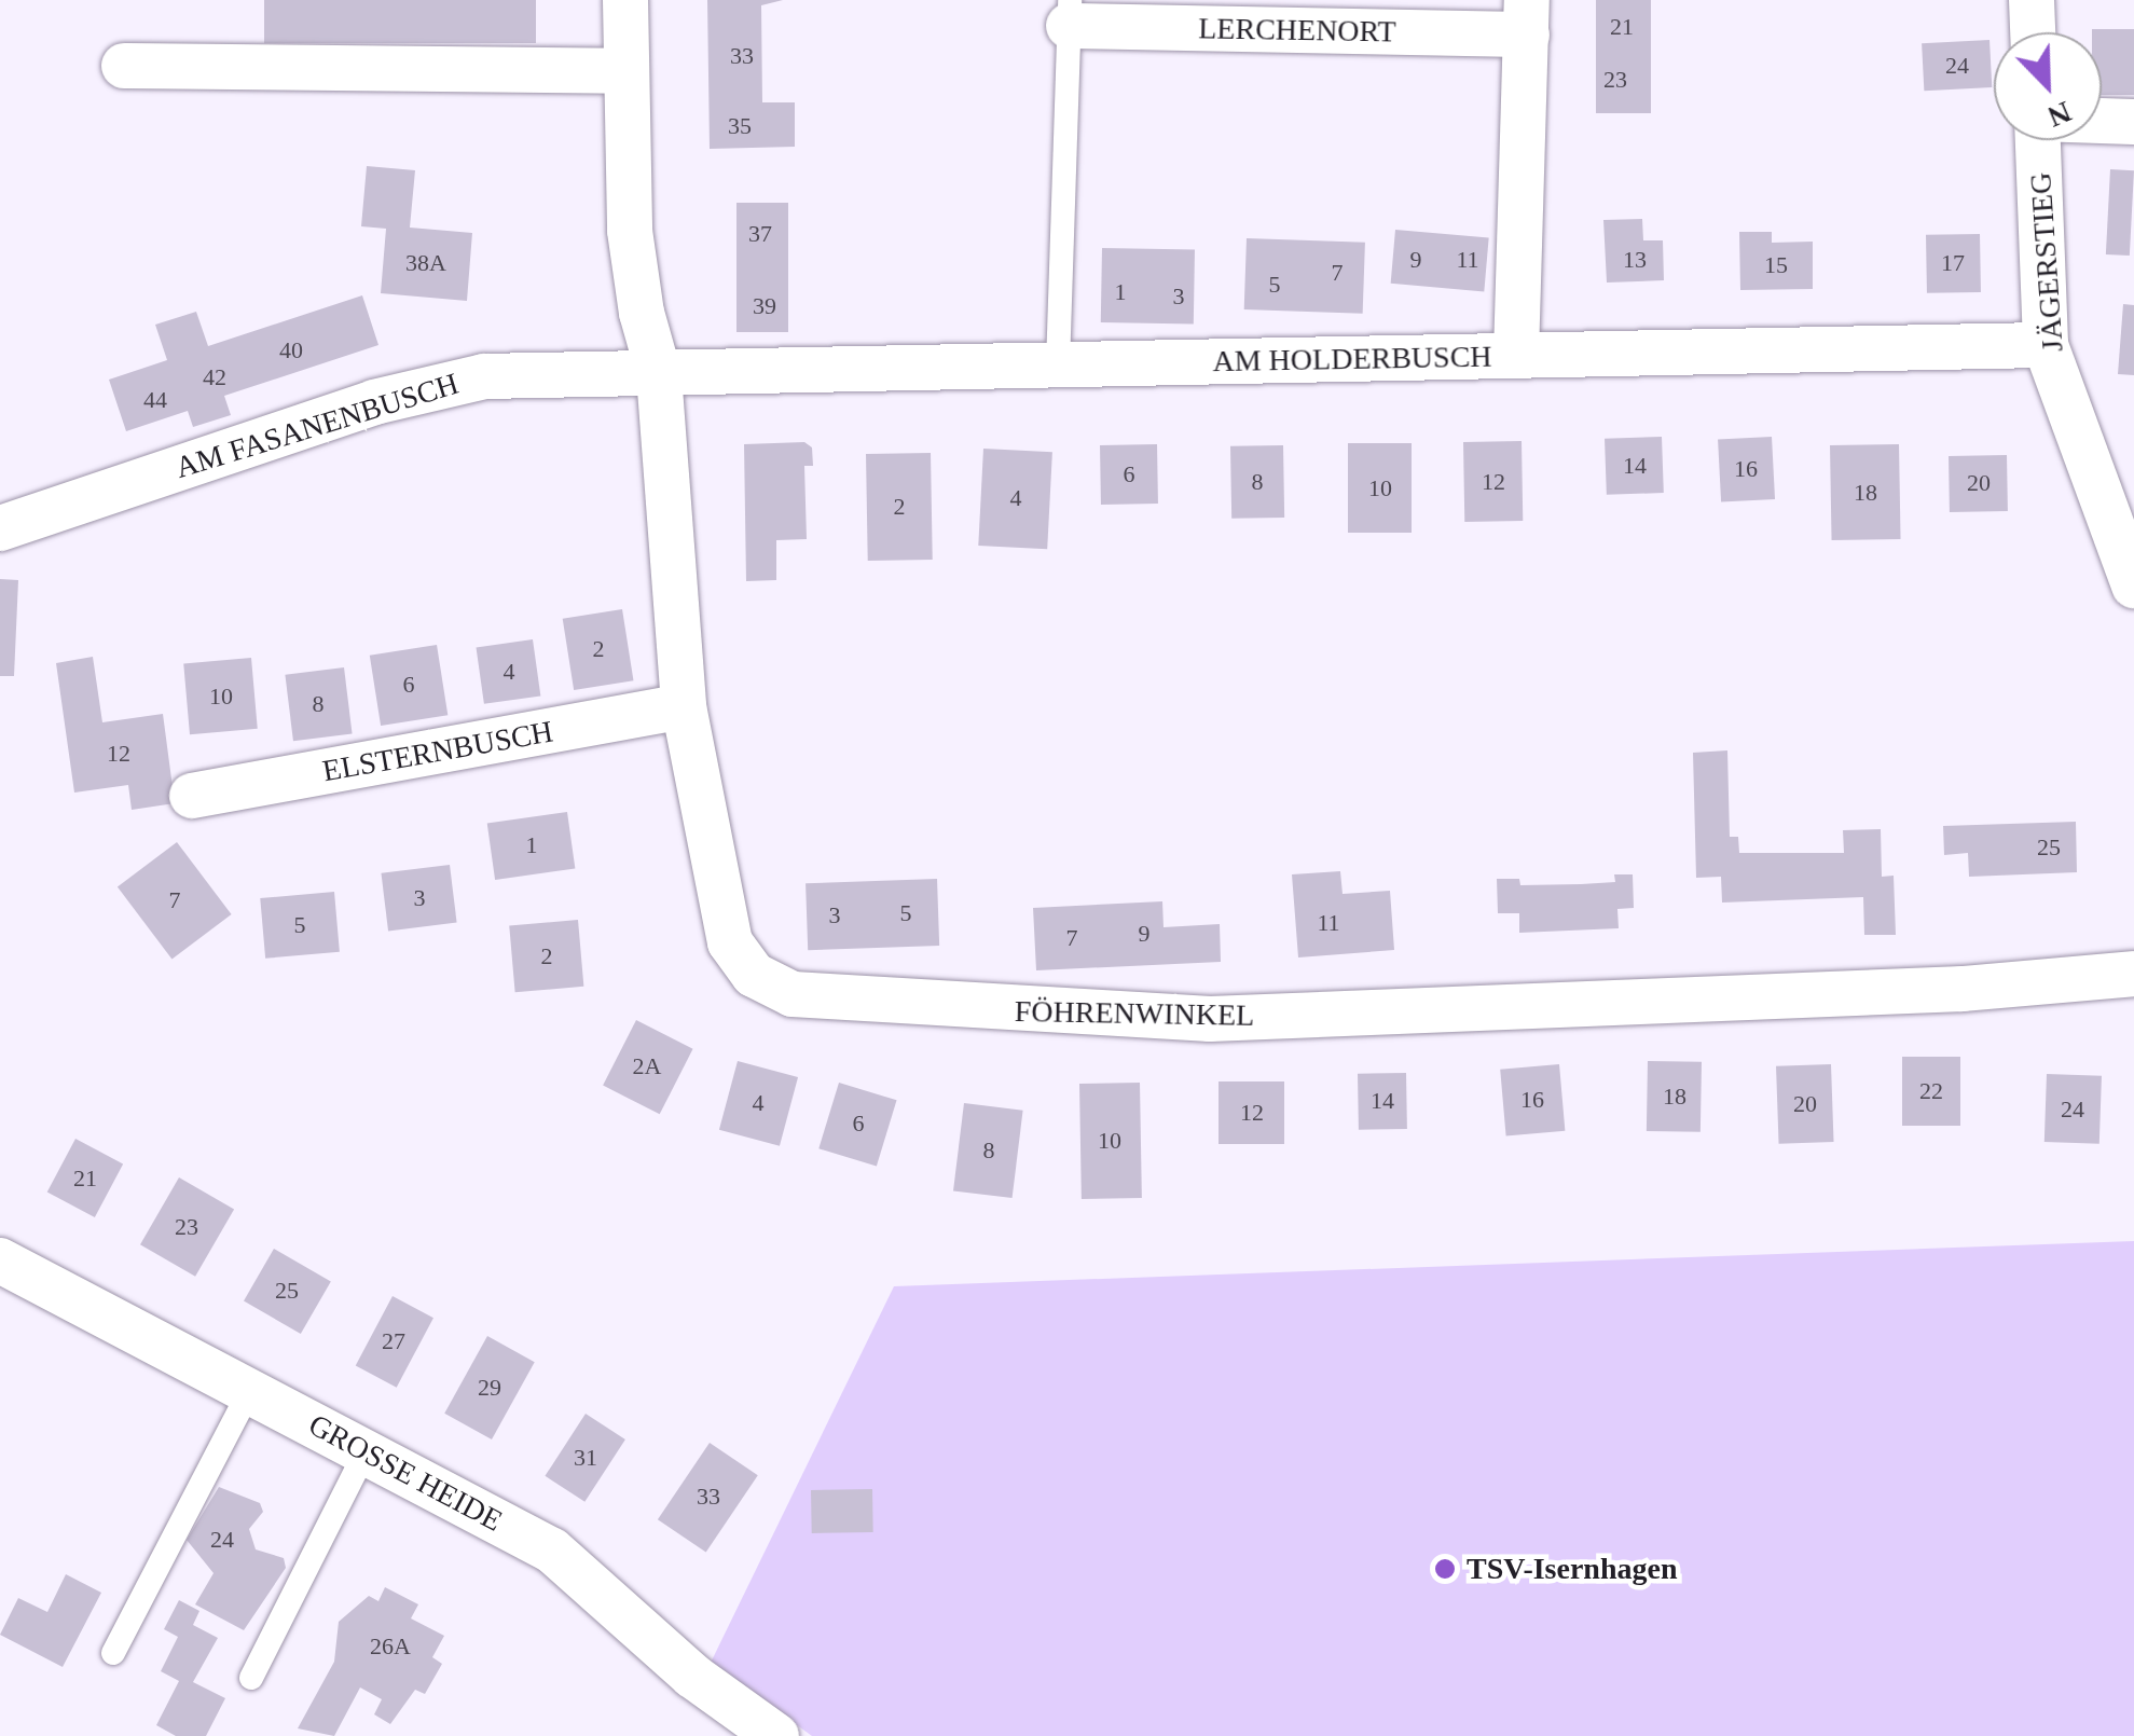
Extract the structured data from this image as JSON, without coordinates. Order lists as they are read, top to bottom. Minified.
{"streets":{"street":["LERCHENORT","JÄGERSTIEG","AM HOLDERBUSCH","AM FASANENBUSCH","ELSTERNBUSCH","FÖHRENWINKEL","GROSSE HEIDE"]},"crossings":[["LERCHENORT","AM HOLDERBUSCH"],["JÄGERSTIEG","AM HOLDERBUSCH"],["AM HOLDERBUSCH","AM FASANENBUSCH"],["AM HOLDERBUSCH","FÖHRENWINKEL"],["AM FASANENBUSCH","FÖHRENWINKEL"],["ELSTERNBUSCH","FÖHRENWINKEL"]],"places":["TSV-Isernhagen"],"house_numbers":["21","33","24","23","35","37","9","11","13","38A","17","15","7","5","1","3","39","40","42","44","14","16","6","8","12","20","10","18","4","2","2","4","6","10","8","12","1","25","3","7","5","3","11","5","9","7","2","2A","22","18","16","14","4","20","24","12","6","10","8","21","23","25","27","29","31","33","24","26A"],"north":"bottom right"}
